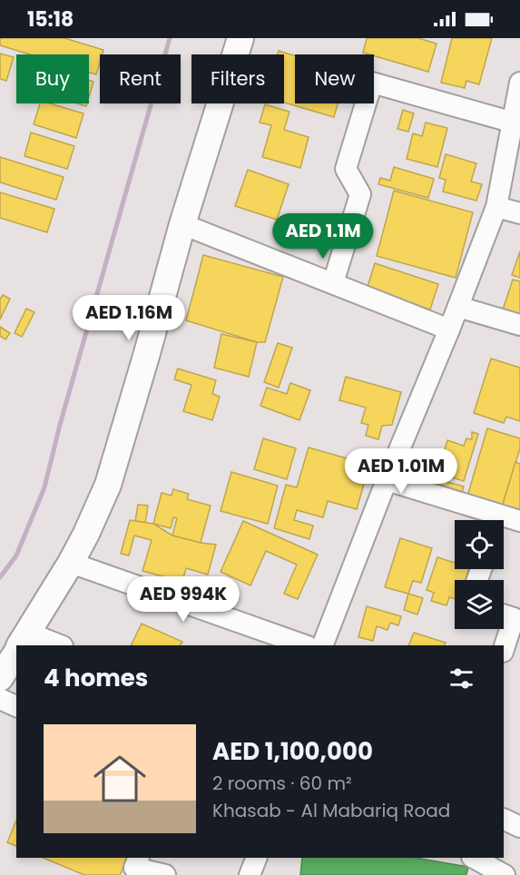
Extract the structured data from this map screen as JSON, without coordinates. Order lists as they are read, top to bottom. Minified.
{"page":{"status":"15:18","chip":["Buy","Rent","Filters","New"],"price":["AED 1.1M","AED 1.16M","AED 1.01M","AED 994K"],"heading":"4 homes","list":[{"name":"AED 1,100,000","note":"2 rooms · 60 m² · Khasab - Al Mabariq Road"}]}}
